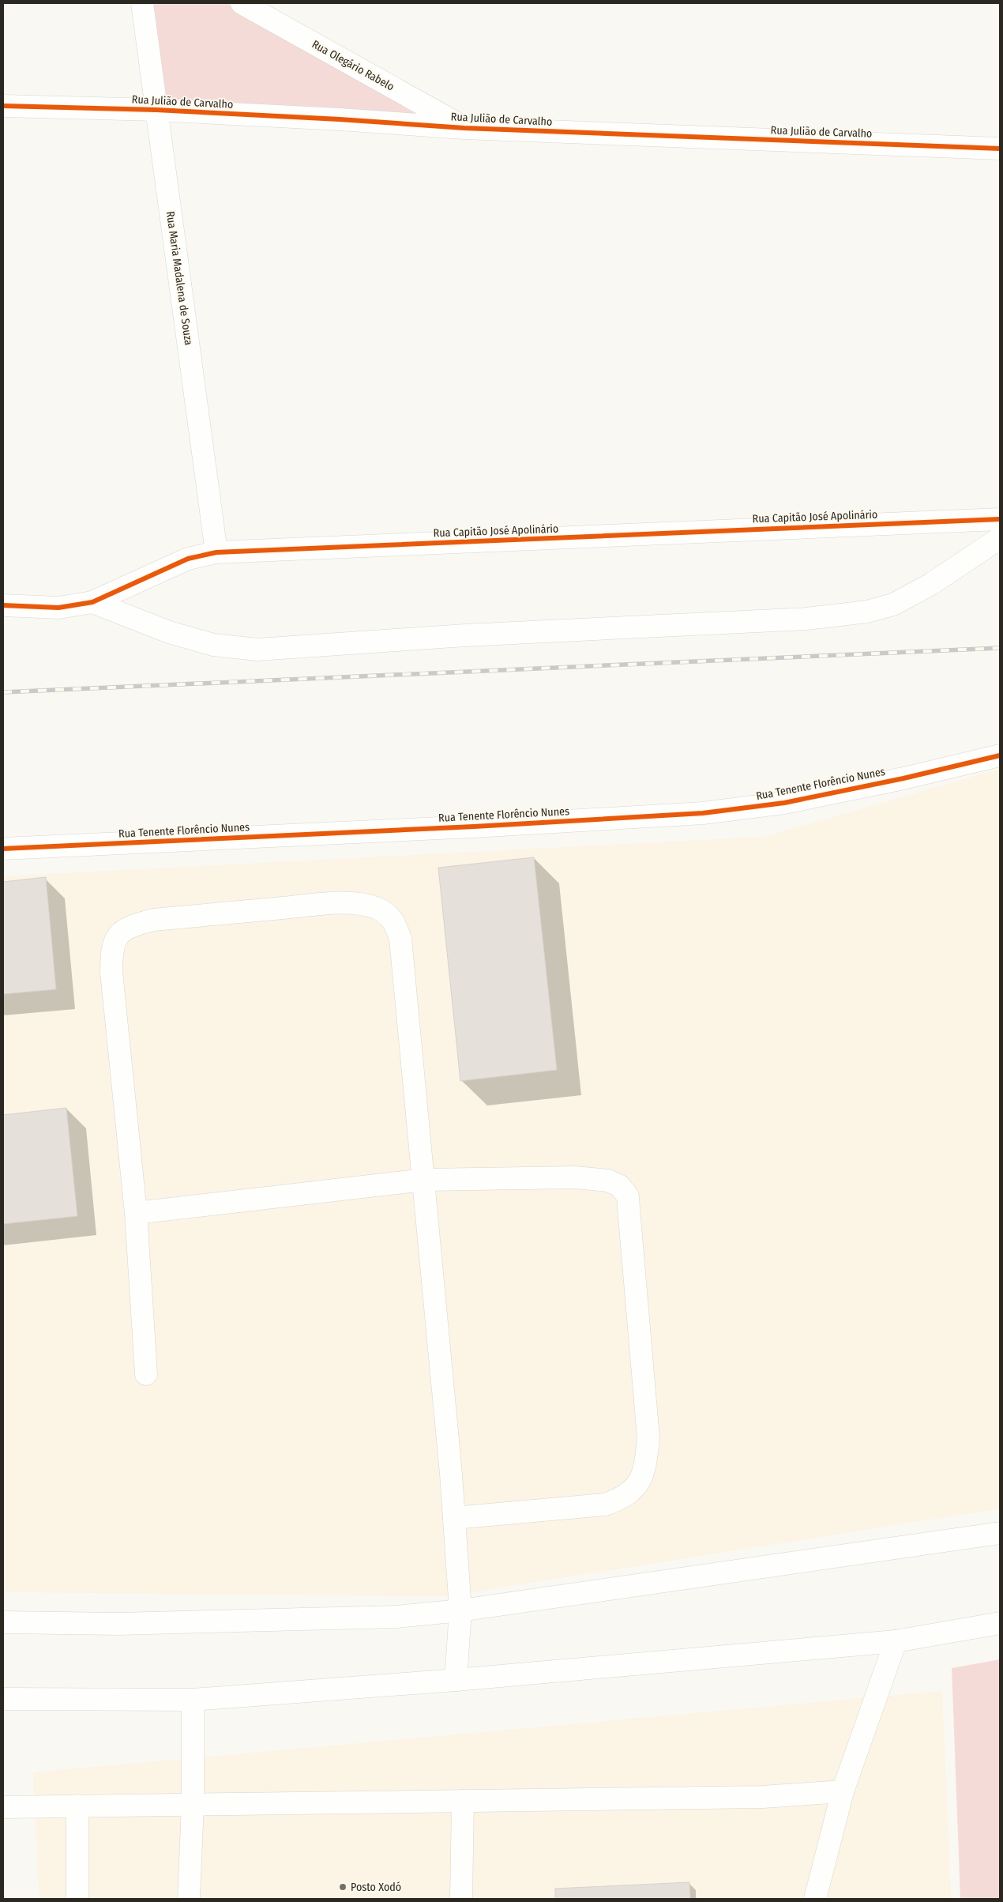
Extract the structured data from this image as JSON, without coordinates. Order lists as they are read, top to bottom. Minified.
{"streets":{"street":["Rua Olegário Rabelo","Rua Julião de Carvalho","Rua Maria Madalena de Souza","Rua Capitão José Apolinário","Rua Tenente Florêncio Nunes"]},"crossings":[["Rua Olegário Rabelo","Rua Julião de Carvalho"],["Rua Julião de Carvalho","Rua Maria Madalena de Souza"],["Rua Maria Madalena de Souza","Rua Capitão José Apolinário"]],"places":["Posto Xodó"]}
